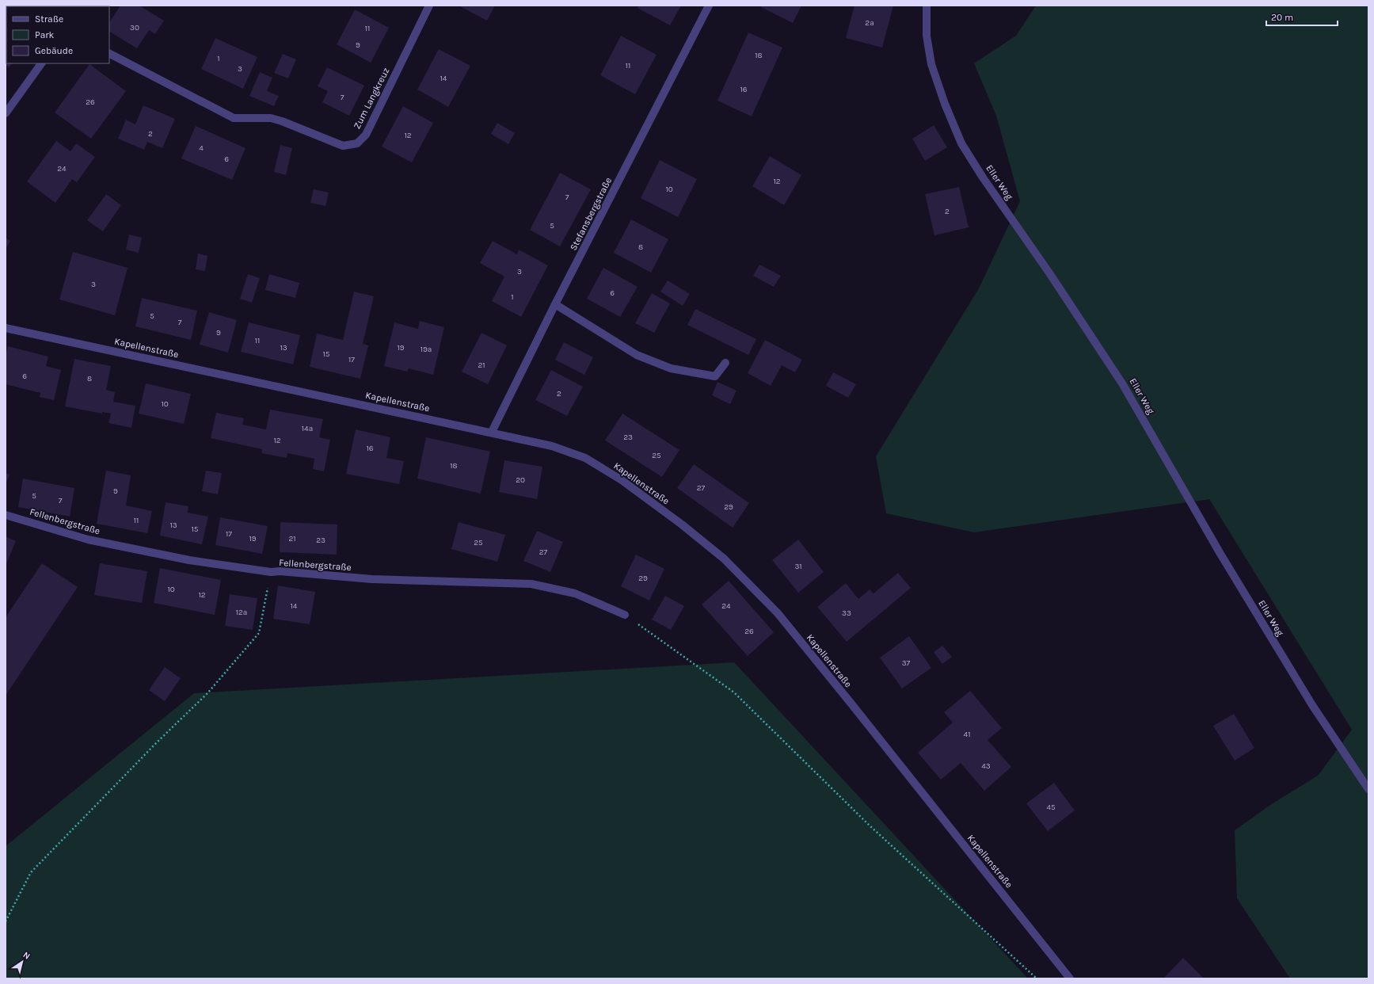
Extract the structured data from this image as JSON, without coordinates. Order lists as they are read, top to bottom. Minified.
{"streets":{"street":["Zum Langkreuz","Eller Weg","Stefansbergstraße","Kapellenstraße","Fellenbergstraße"]},"crossings":[["Stefansbergstraße","Kapellenstraße"]],"house_numbers":["2a","30","11","9","18","1","11","3","14","16","7","26","2","12","4","6","24","12","10","7","2","5","8","3","3","6","1","5","7","9","11","13","19","19a","15","17","21","6","8","2","10","14a","23","12","16","25","18","20","27","9","5","7","29","11","13","15","17","19","21","23","25","27","31","29","10","12","14","24","12a","33","26","37","41","43","45"],"legend":["Straße","Park","Gebäude"],"scale_bar":"20 m","north":"top right"}
